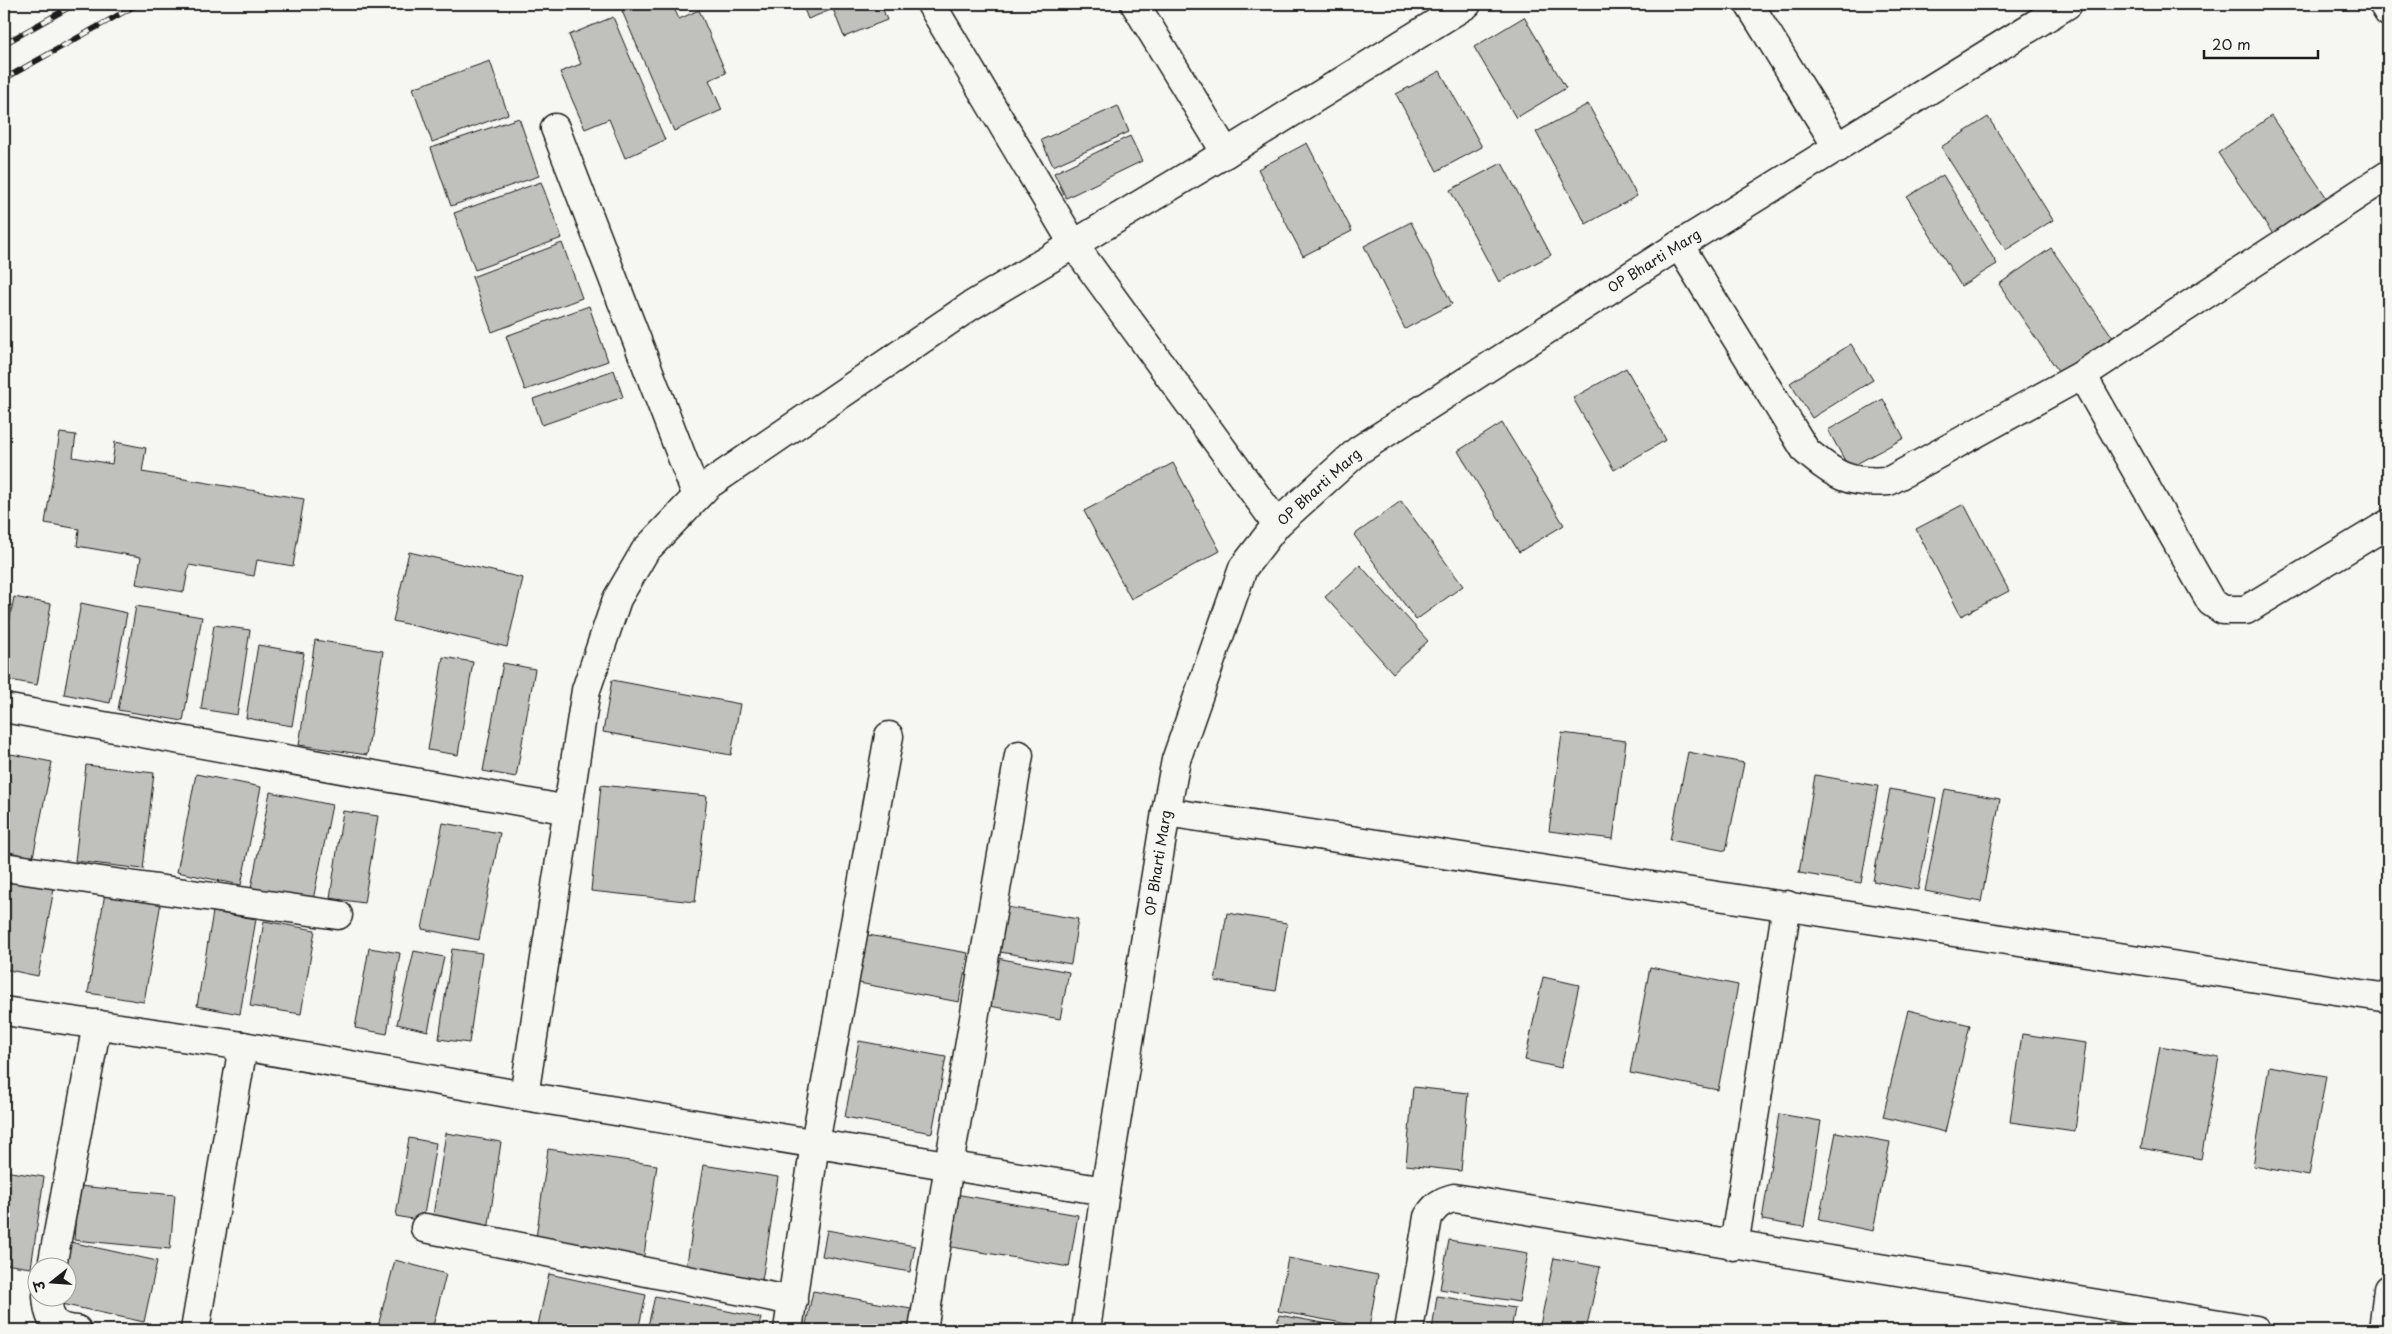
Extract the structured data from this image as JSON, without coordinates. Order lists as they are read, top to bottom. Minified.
{"streets":{"street":["OP Bharti Marg"]},"scale_bar":"20 m","north":"left"}
